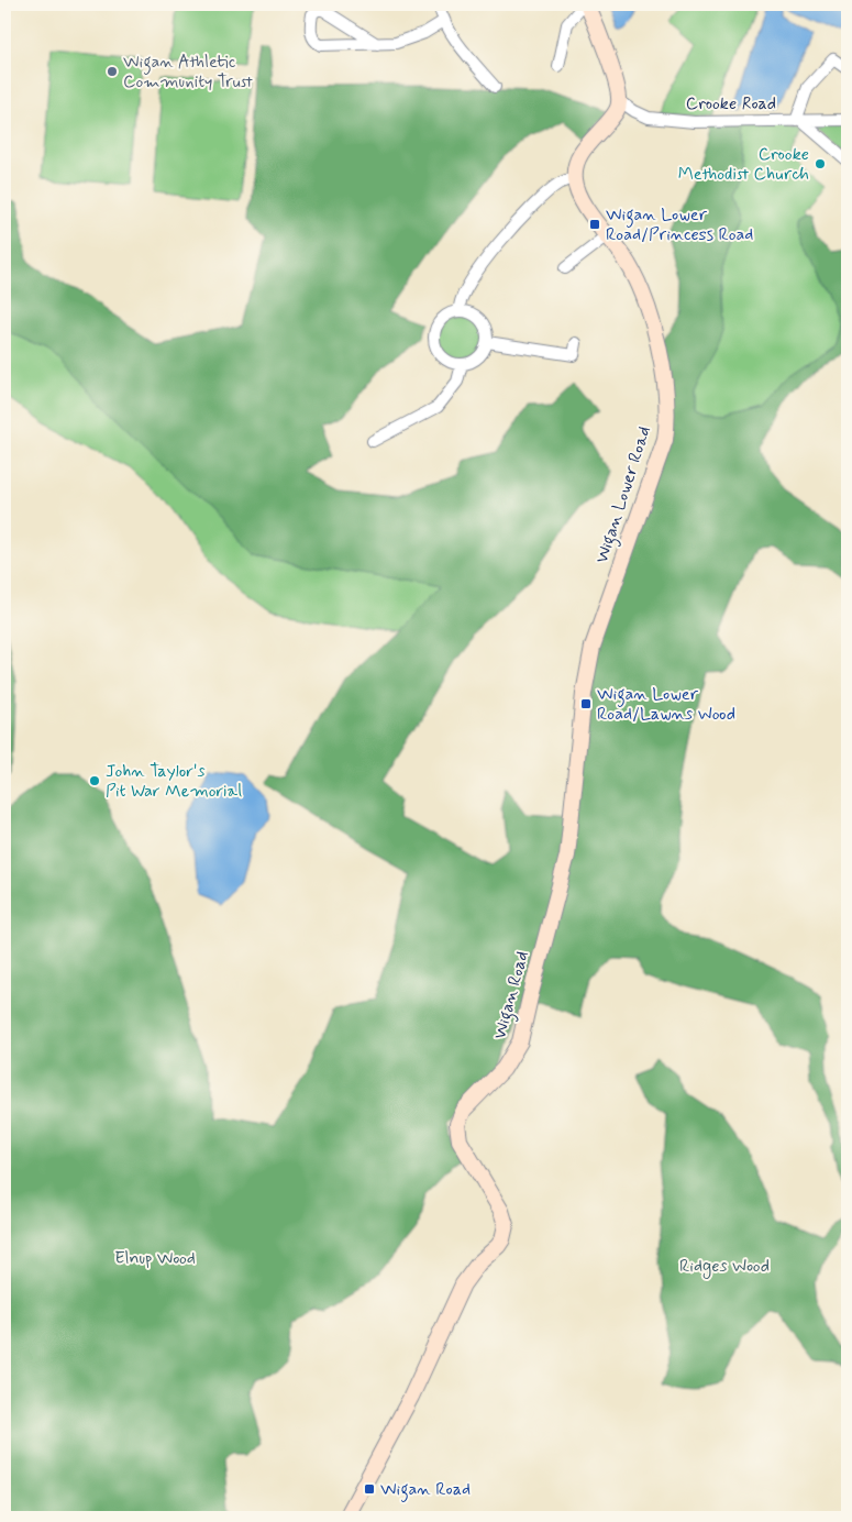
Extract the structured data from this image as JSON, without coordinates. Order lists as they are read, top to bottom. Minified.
{"streets":{"main road":["Wigan Lower Road","Wigan Road"],"street":["Crooke Road"]},"crossings":[["Wigan Lower Road","Wigan Road"]],"parks":["Elnup Wood","Ridges Wood"],"places":{"other":["Wigan Athletic Community Trust","Crooke Methodist Church","John Taylor's Pit War Memorial"],"transit":["Wigan Lower Road/Princess Road","Wigan Lower Road/Lawns Wood","Wigan Road"]}}
